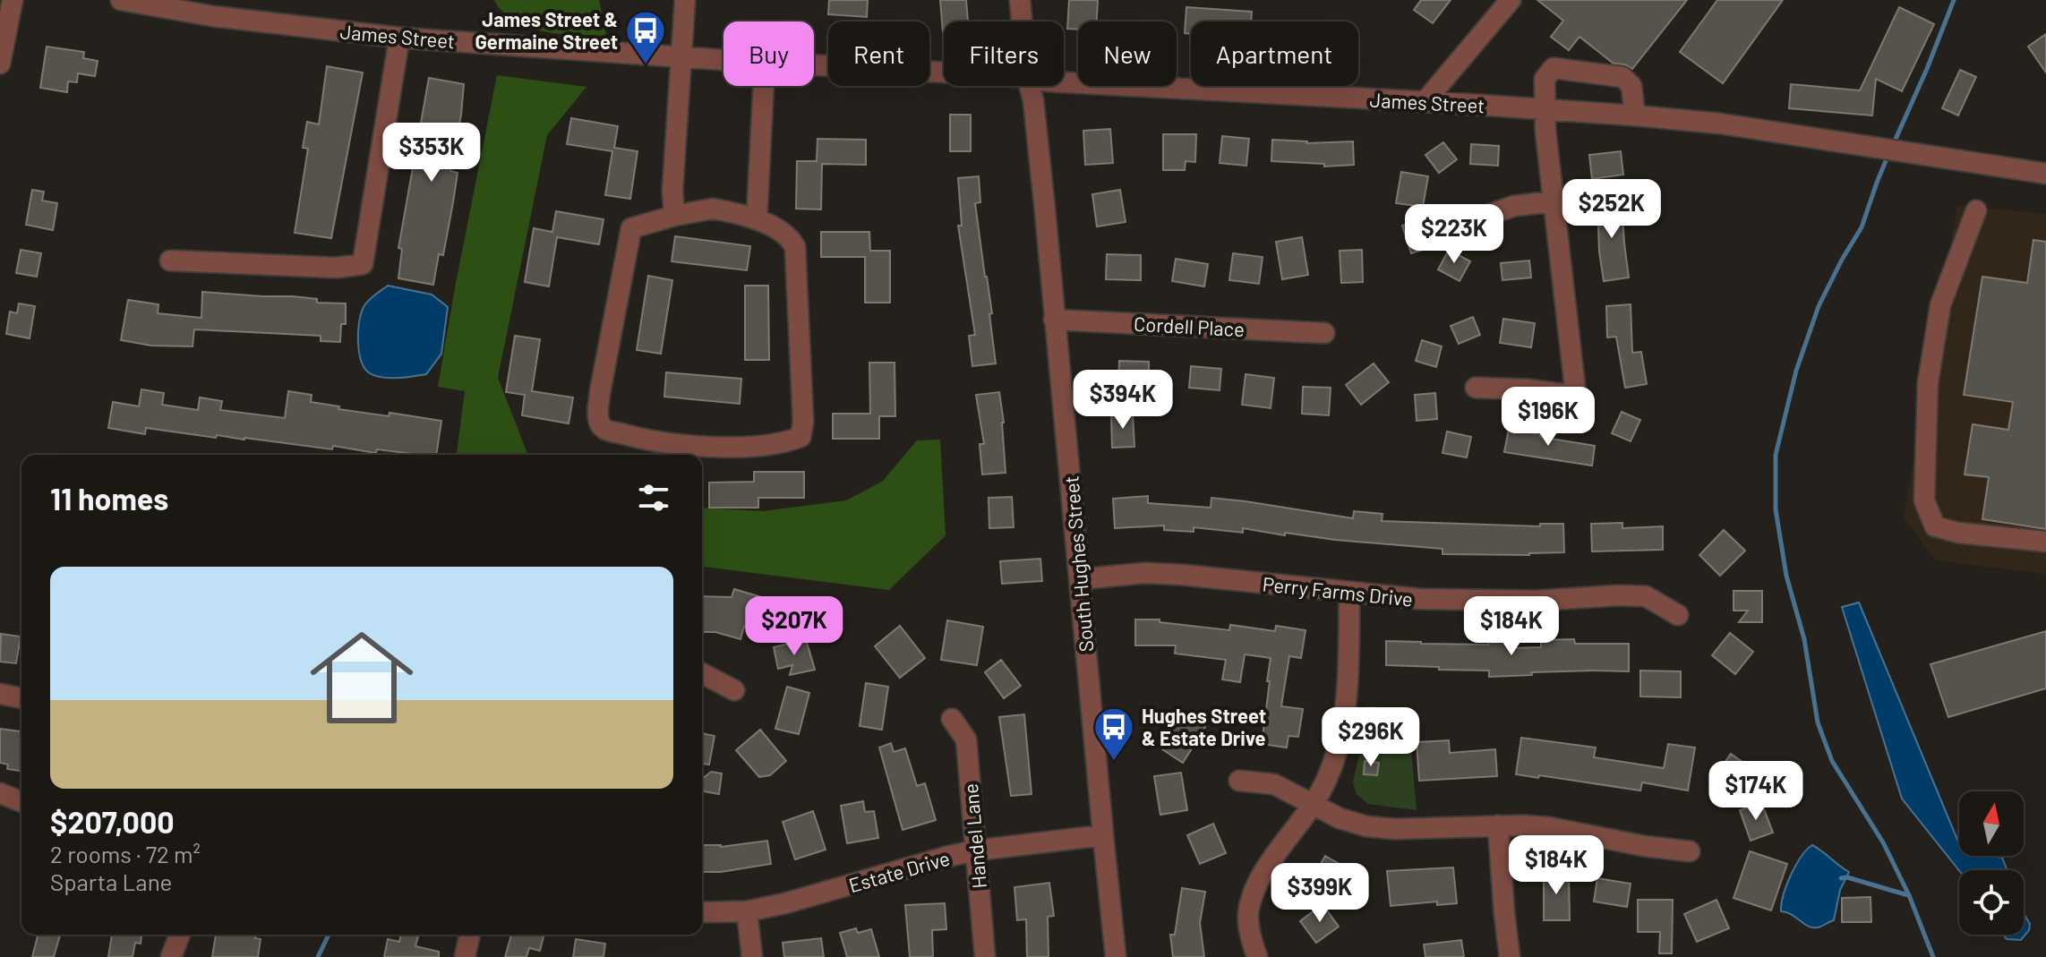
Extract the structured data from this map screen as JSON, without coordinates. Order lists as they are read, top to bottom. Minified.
{"streets":{"street":["James Street","Cordell Place","South Hughes Street","Perry Farms Drive","Handel Lane","Estate Drive"]},"crossings":[["Cordell Place","South Hughes Street"],["South Hughes Street","Perry Farms Drive"],["South Hughes Street","Estate Drive"],["Handel Lane","Estate Drive"]],"places":{"bus stop":["James Street & Germaine Street","Hughes Street & Estate Drive"]},"north":"top","page":{"chip":["Buy","Rent","Filters","New","Apartment"],"price":["$353K","$252K","$223K","$394K","$196K","$207K","$184K","$296K","$174K","$184K","$399K"],"heading":"11 homes","list":[{"name":"$207,000","note":"2 rooms · 72 m² · Sparta Lane"}]}}
